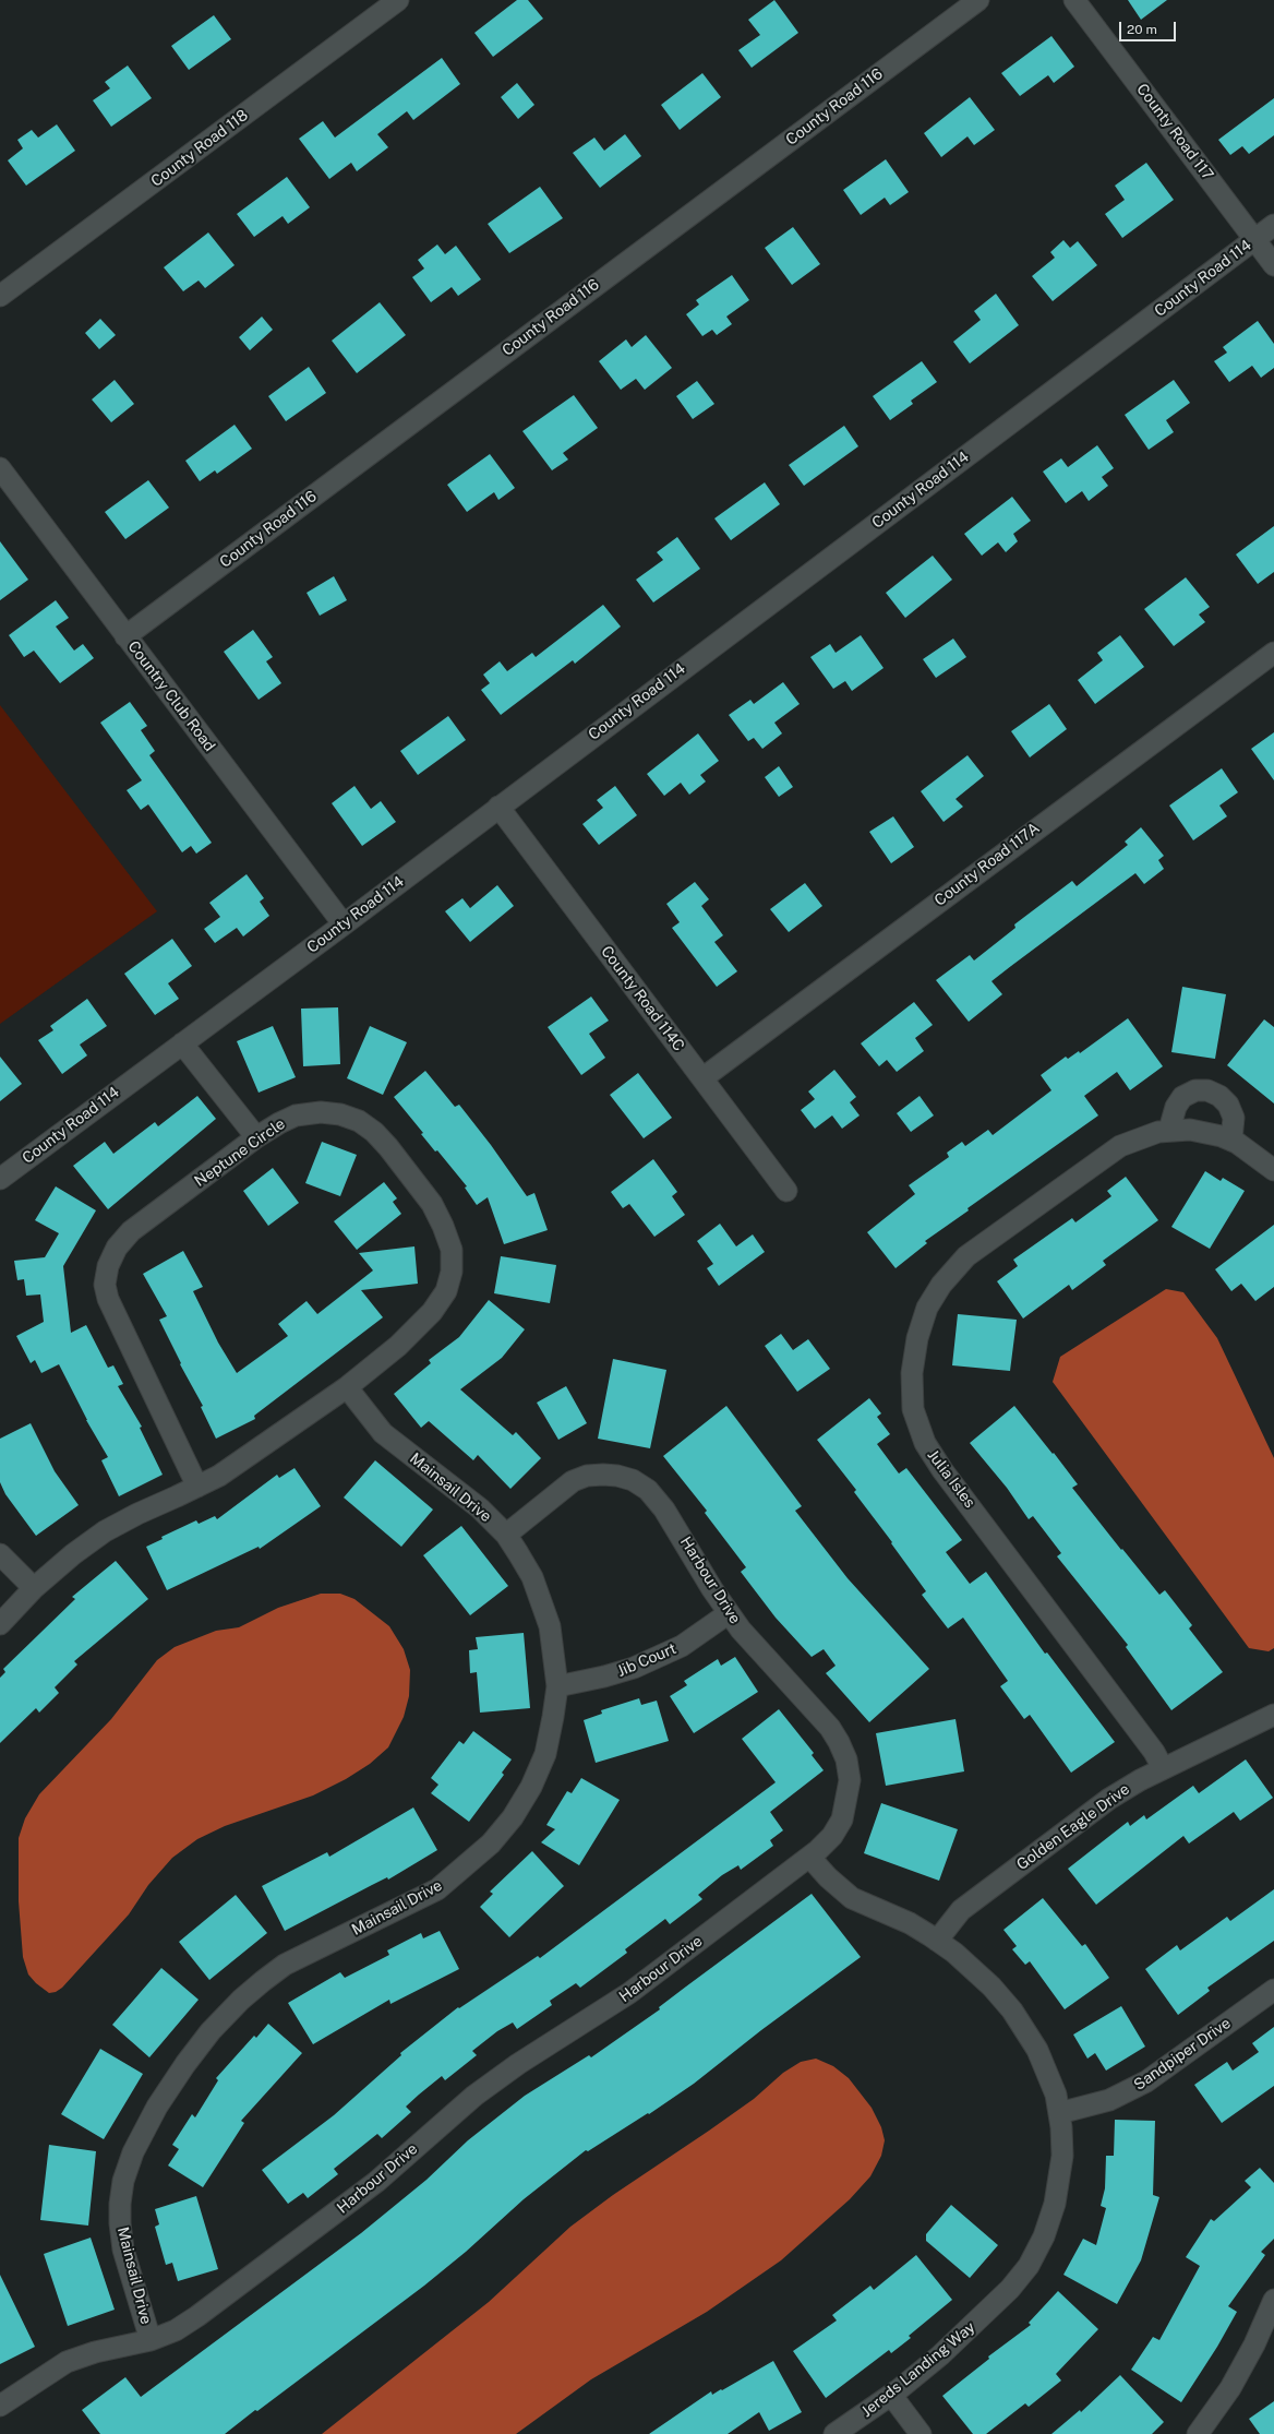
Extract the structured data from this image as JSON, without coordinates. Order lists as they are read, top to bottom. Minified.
{"streets":{"street":["County Road 116","County Road 117","County Road 118","County Road 114","Country Club Road","County Road 117A","County Road 114C","Neptune Circle","Julia Isles","Mainsail Drive","Harbour Drive","Jib Court","Golden Eagle Drive","Sandpiper Drive","Jereds Landing Way"]},"crossings":[["County Road 116","Country Club Road"],["County Road 117","County Road 114"],["County Road 114","Country Club Road"],["County Road 114","County Road 114C"],["County Road 117A","County Road 114C"],["Neptune Circle","Mainsail Drive"],["Julia Isles","Golden Eagle Drive"],["Mainsail Drive","Harbour Drive"],["Mainsail Drive","Jib Court"],["Harbour Drive","Jib Court"],["Harbour Drive","Jereds Landing Way"],["Golden Eagle Drive","Jereds Landing Way"],["Sandpiper Drive","Jereds Landing Way"]],"scale_bar":"20 m"}
